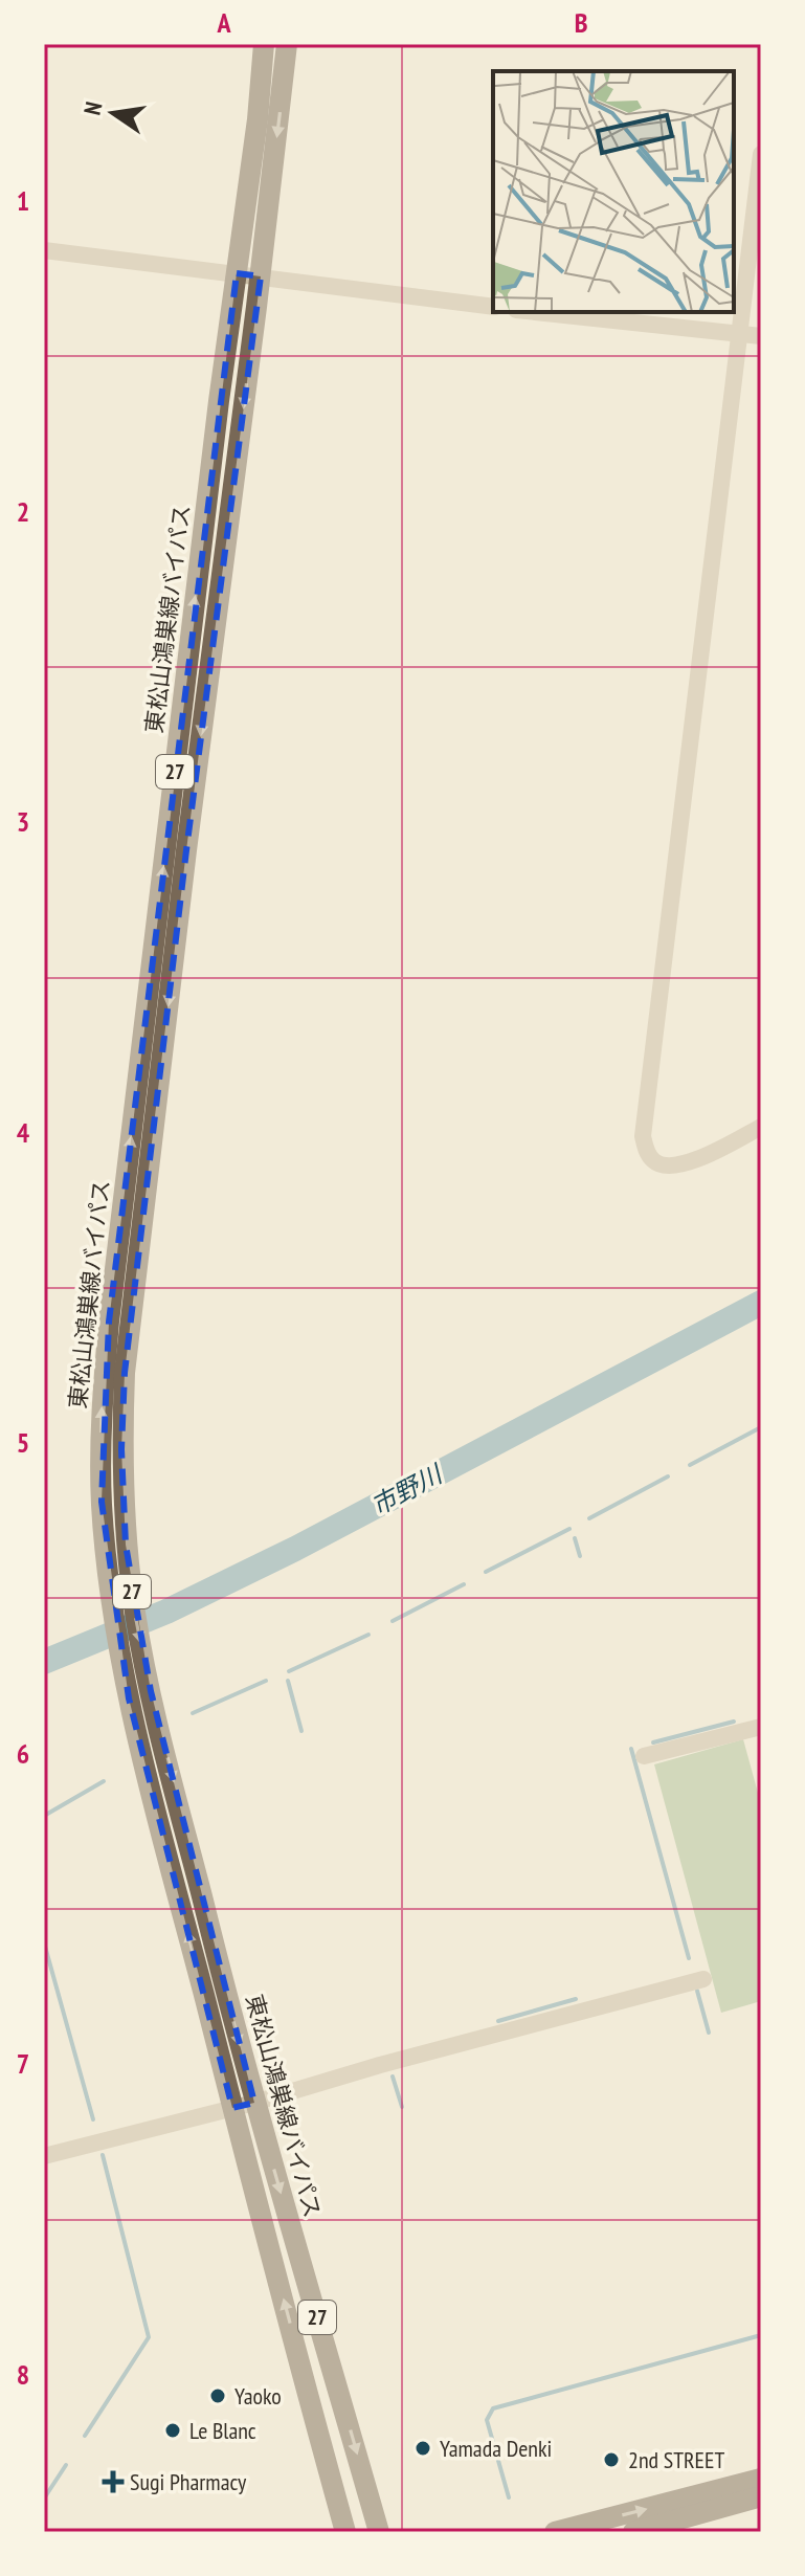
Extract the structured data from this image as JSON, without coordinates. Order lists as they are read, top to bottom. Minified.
{"streets":{"main road":["東松山鴻巣線バイパス","27"]},"crossings":[["東松山鴻巣線バイパス","27"]],"water":["市野川"],"places":{"other":["Yaoko","Le Blanc","Yamada Denki","2nd STREET"],"health":["Sugi Pharmacy"]},"north":"left","grid":{"columns":["A","B"],"rows":["1","2","3","4","5","6","7","8"]}}
